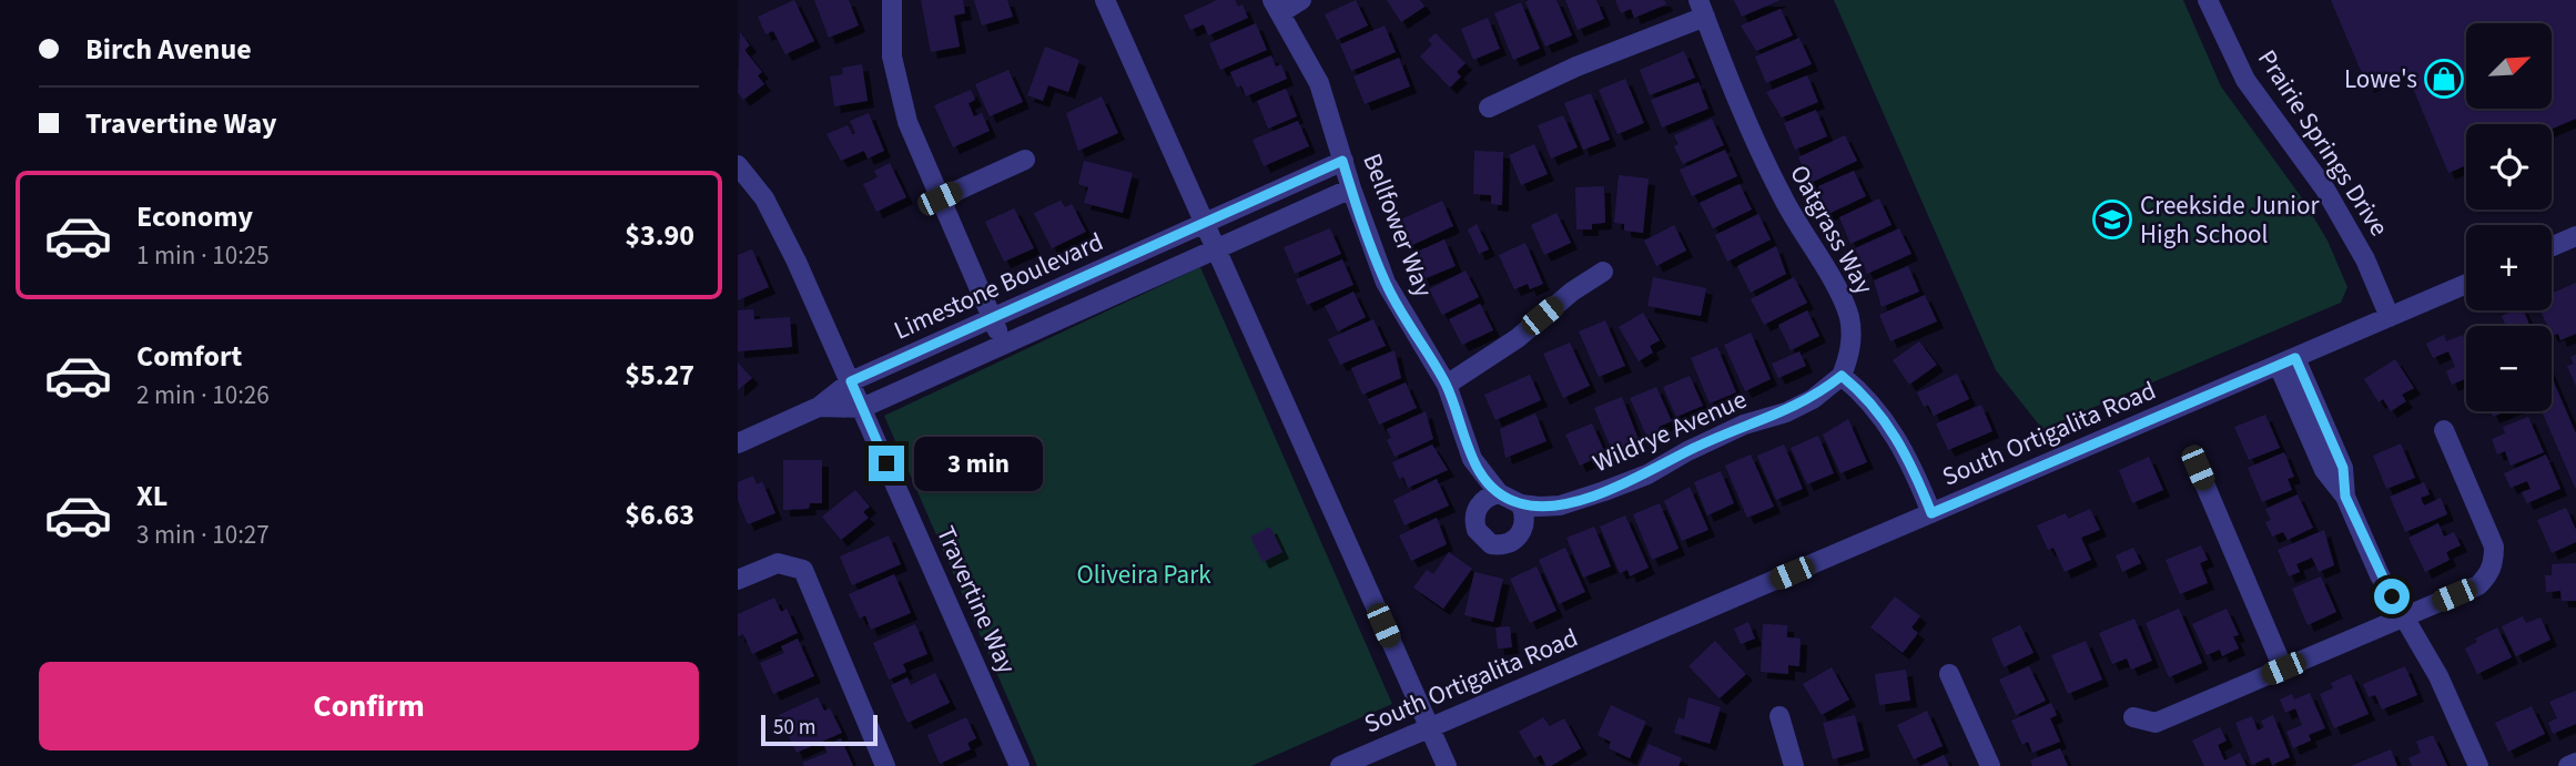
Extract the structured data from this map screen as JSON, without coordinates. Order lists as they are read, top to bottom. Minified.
{"streets":{"street":["Prairie Springs Drive","Bellfower Way","Oatgrass Way","Limestone Boulevard","Wildrye Avenue","South Ortigalita Road","Travertine Way"]},"crossings":[["Prairie Springs Drive","South Ortigalita Road"],["Bellfower Way","Limestone Boulevard"],["Bellfower Way","Wildrye Avenue"],["Oatgrass Way","Wildrye Avenue"],["Limestone Boulevard","Travertine Way"]],"parks":["Oliveira Park"],"places":{"shop":["Lowe's"],"school or university":["Creekside Junior High School"]},"scale_bar":"50 m","north":"top right","page":{"banner":["Birch Avenue","Travertine Way"],"map_buttons":["+","−"],"list":[{"name":"Economy","note":"1 min · 10:25","value":"$3.90"},{"name":"Comfort","note":"2 min · 10:26","value":"$5.27"},{"name":"XL","note":"3 min · 10:27","value":"$6.63"}],"bubble":"3 min","buttons":"Confirm","scale":"50 m"}}
